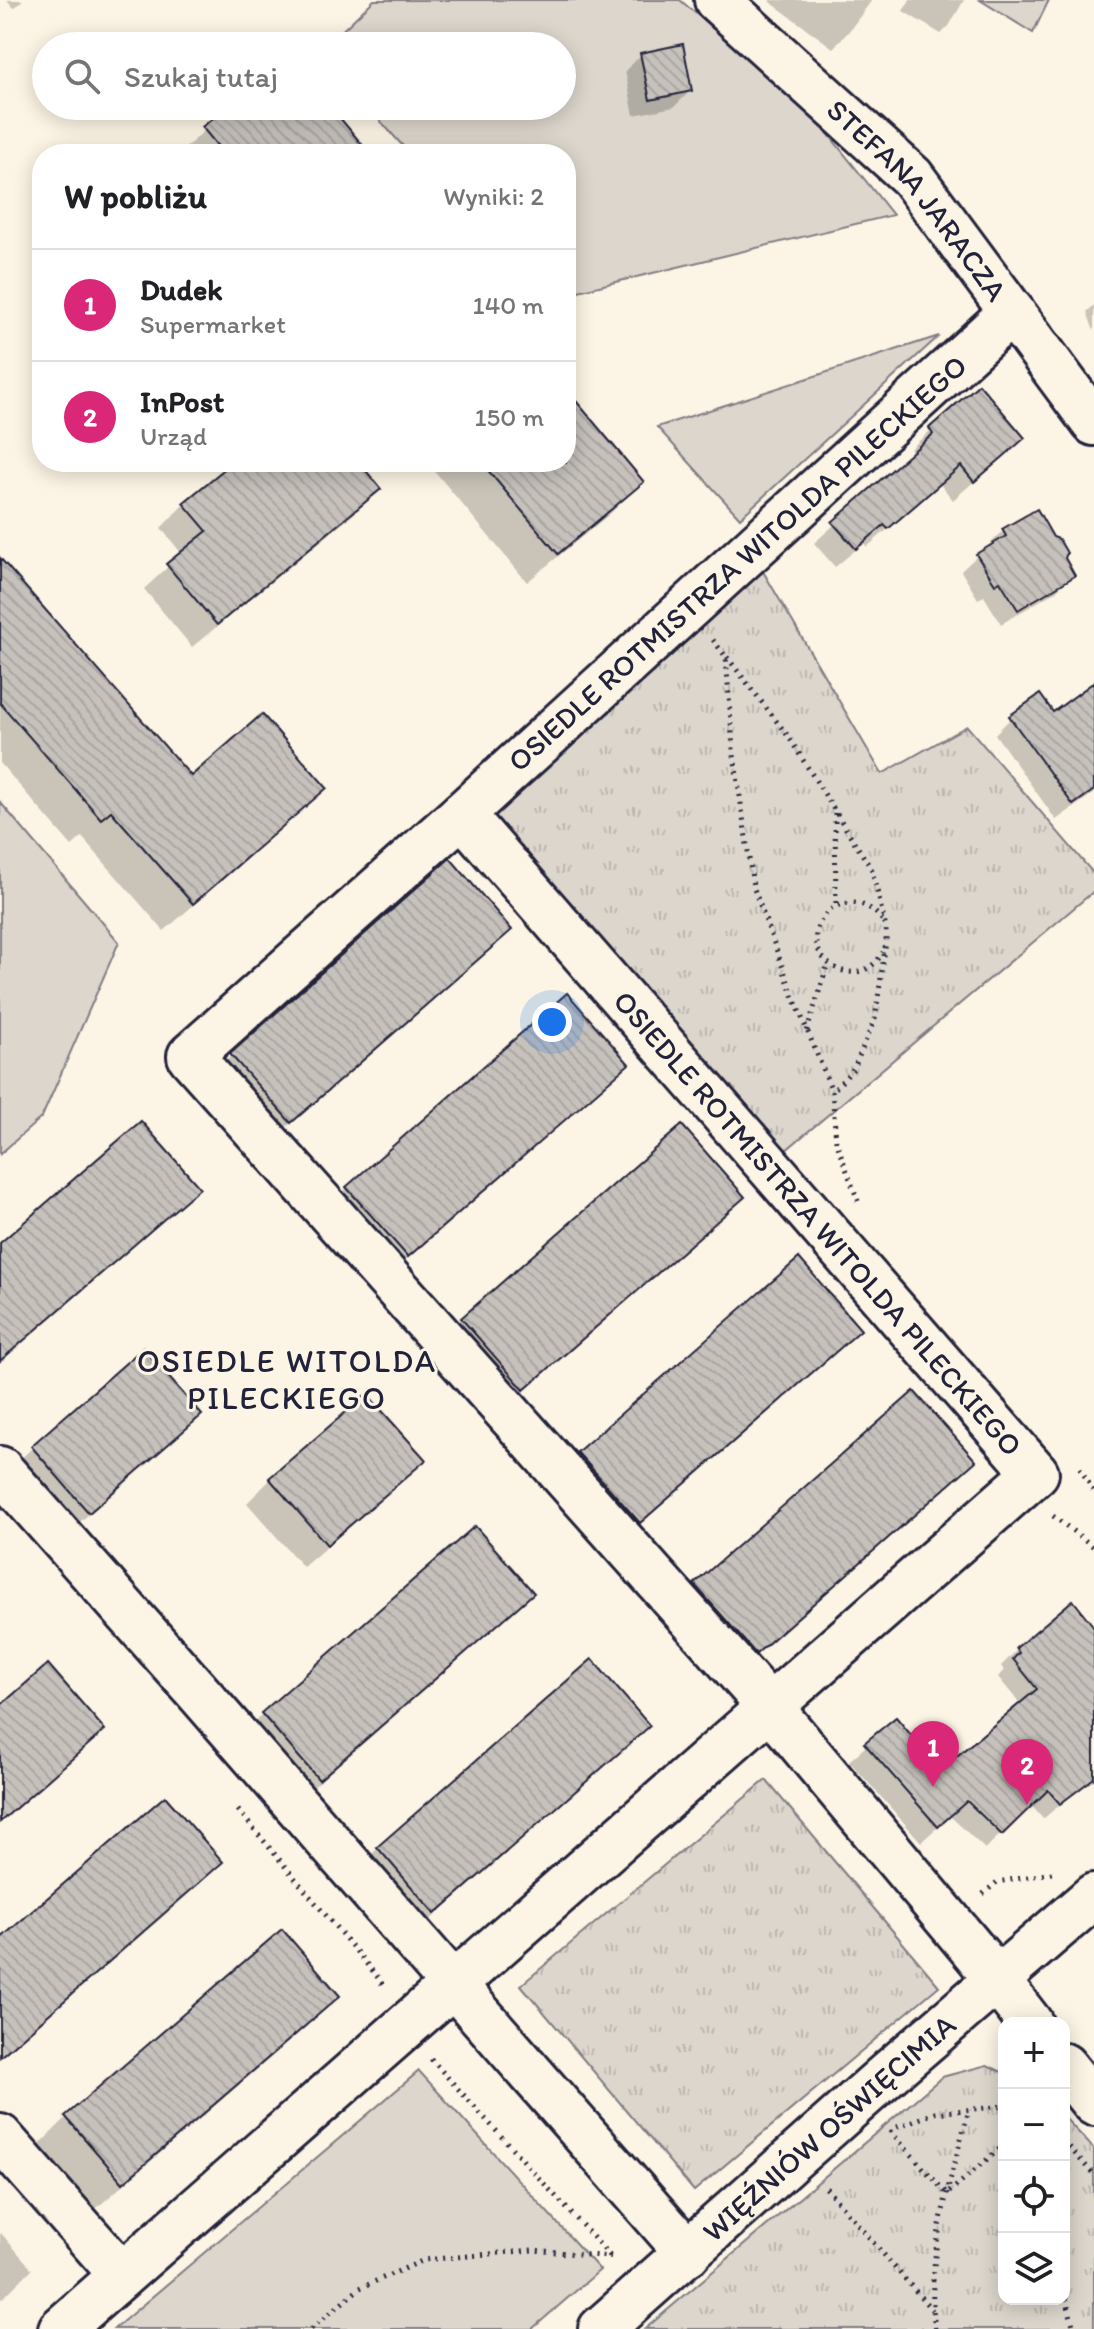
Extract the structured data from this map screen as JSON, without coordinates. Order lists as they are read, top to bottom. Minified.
{"streets":{"street":["STEFANA JARACZA","OSIEDLE ROTMISTRZA WITOLDA PILECKIEGO","WIĘŹNIÓW OŚWIĘCIMIA"]},"crossings":[["STEFANA JARACZA","OSIEDLE ROTMISTRZA WITOLDA PILECKIEGO"],["OSIEDLE ROTMISTRZA WITOLDA PILECKIEGO","WIĘŹNIÓW OŚWIĘCIMIA"]],"districts":["OSIEDLE WITOLDA PILECKIEGO"],"page":{"search":"Szukaj tutaj","heading":["W pobliżu","Wyniki: 2"],"list":[{"mark":"1","name":"Dudek","note":"Supermarket","value":"140 m"},{"mark":"2","name":"InPost","note":"Urząd","value":"150 m"}],"pins":["1","2"],"map_buttons":["+","−"]}}
